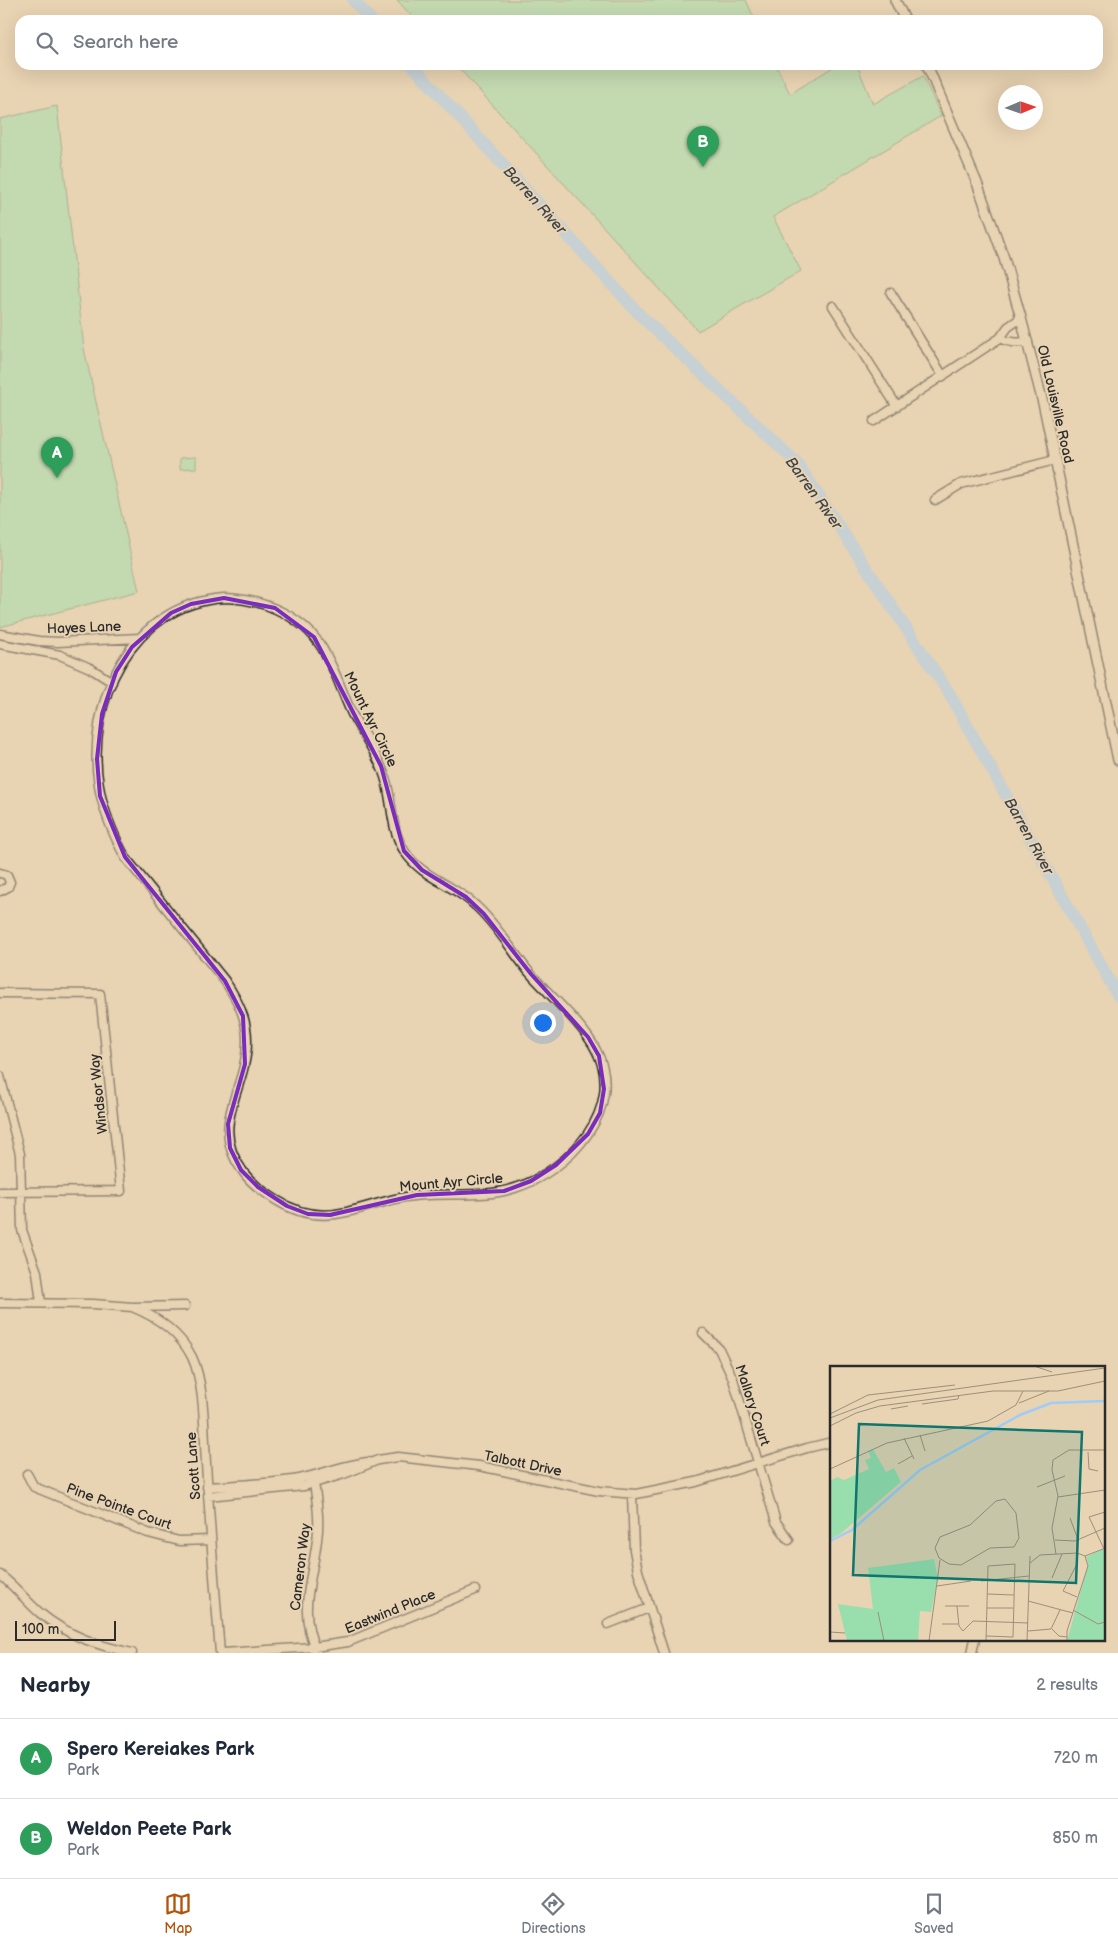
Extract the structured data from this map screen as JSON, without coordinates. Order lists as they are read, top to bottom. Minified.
{"streets":{"street":["Old Louisville Road","Hayes Lane","Mount Ayr Circle","Windsor Way","Mallory Court","Talbott Drive","Scott Lane","Pine Pointe Court","Cameron Way","Eastwind Place"]},"crossings":[["Hayes Lane","Mount Ayr Circle"],["Mallory Court","Talbott Drive"],["Talbott Drive","Scott Lane"],["Talbott Drive","Cameron Way"],["Scott Lane","Pine Pointe Court"],["Scott Lane","Eastwind Place"],["Cameron Way","Eastwind Place"]],"water":["Barren River"],"scale_bar":"100 m","north":"right","page":{"search":"Search here","pins":["B","A"],"scale":"100 m","heading":["Nearby","2 results"],"list":[{"mark":"A","name":"Spero Kereiakes Park","note":"Park","value":"720 m"},{"mark":"B","name":"Weldon Peete Park","note":"Park","value":"850 m"}],"nav":["Map","Directions","Saved"]}}
